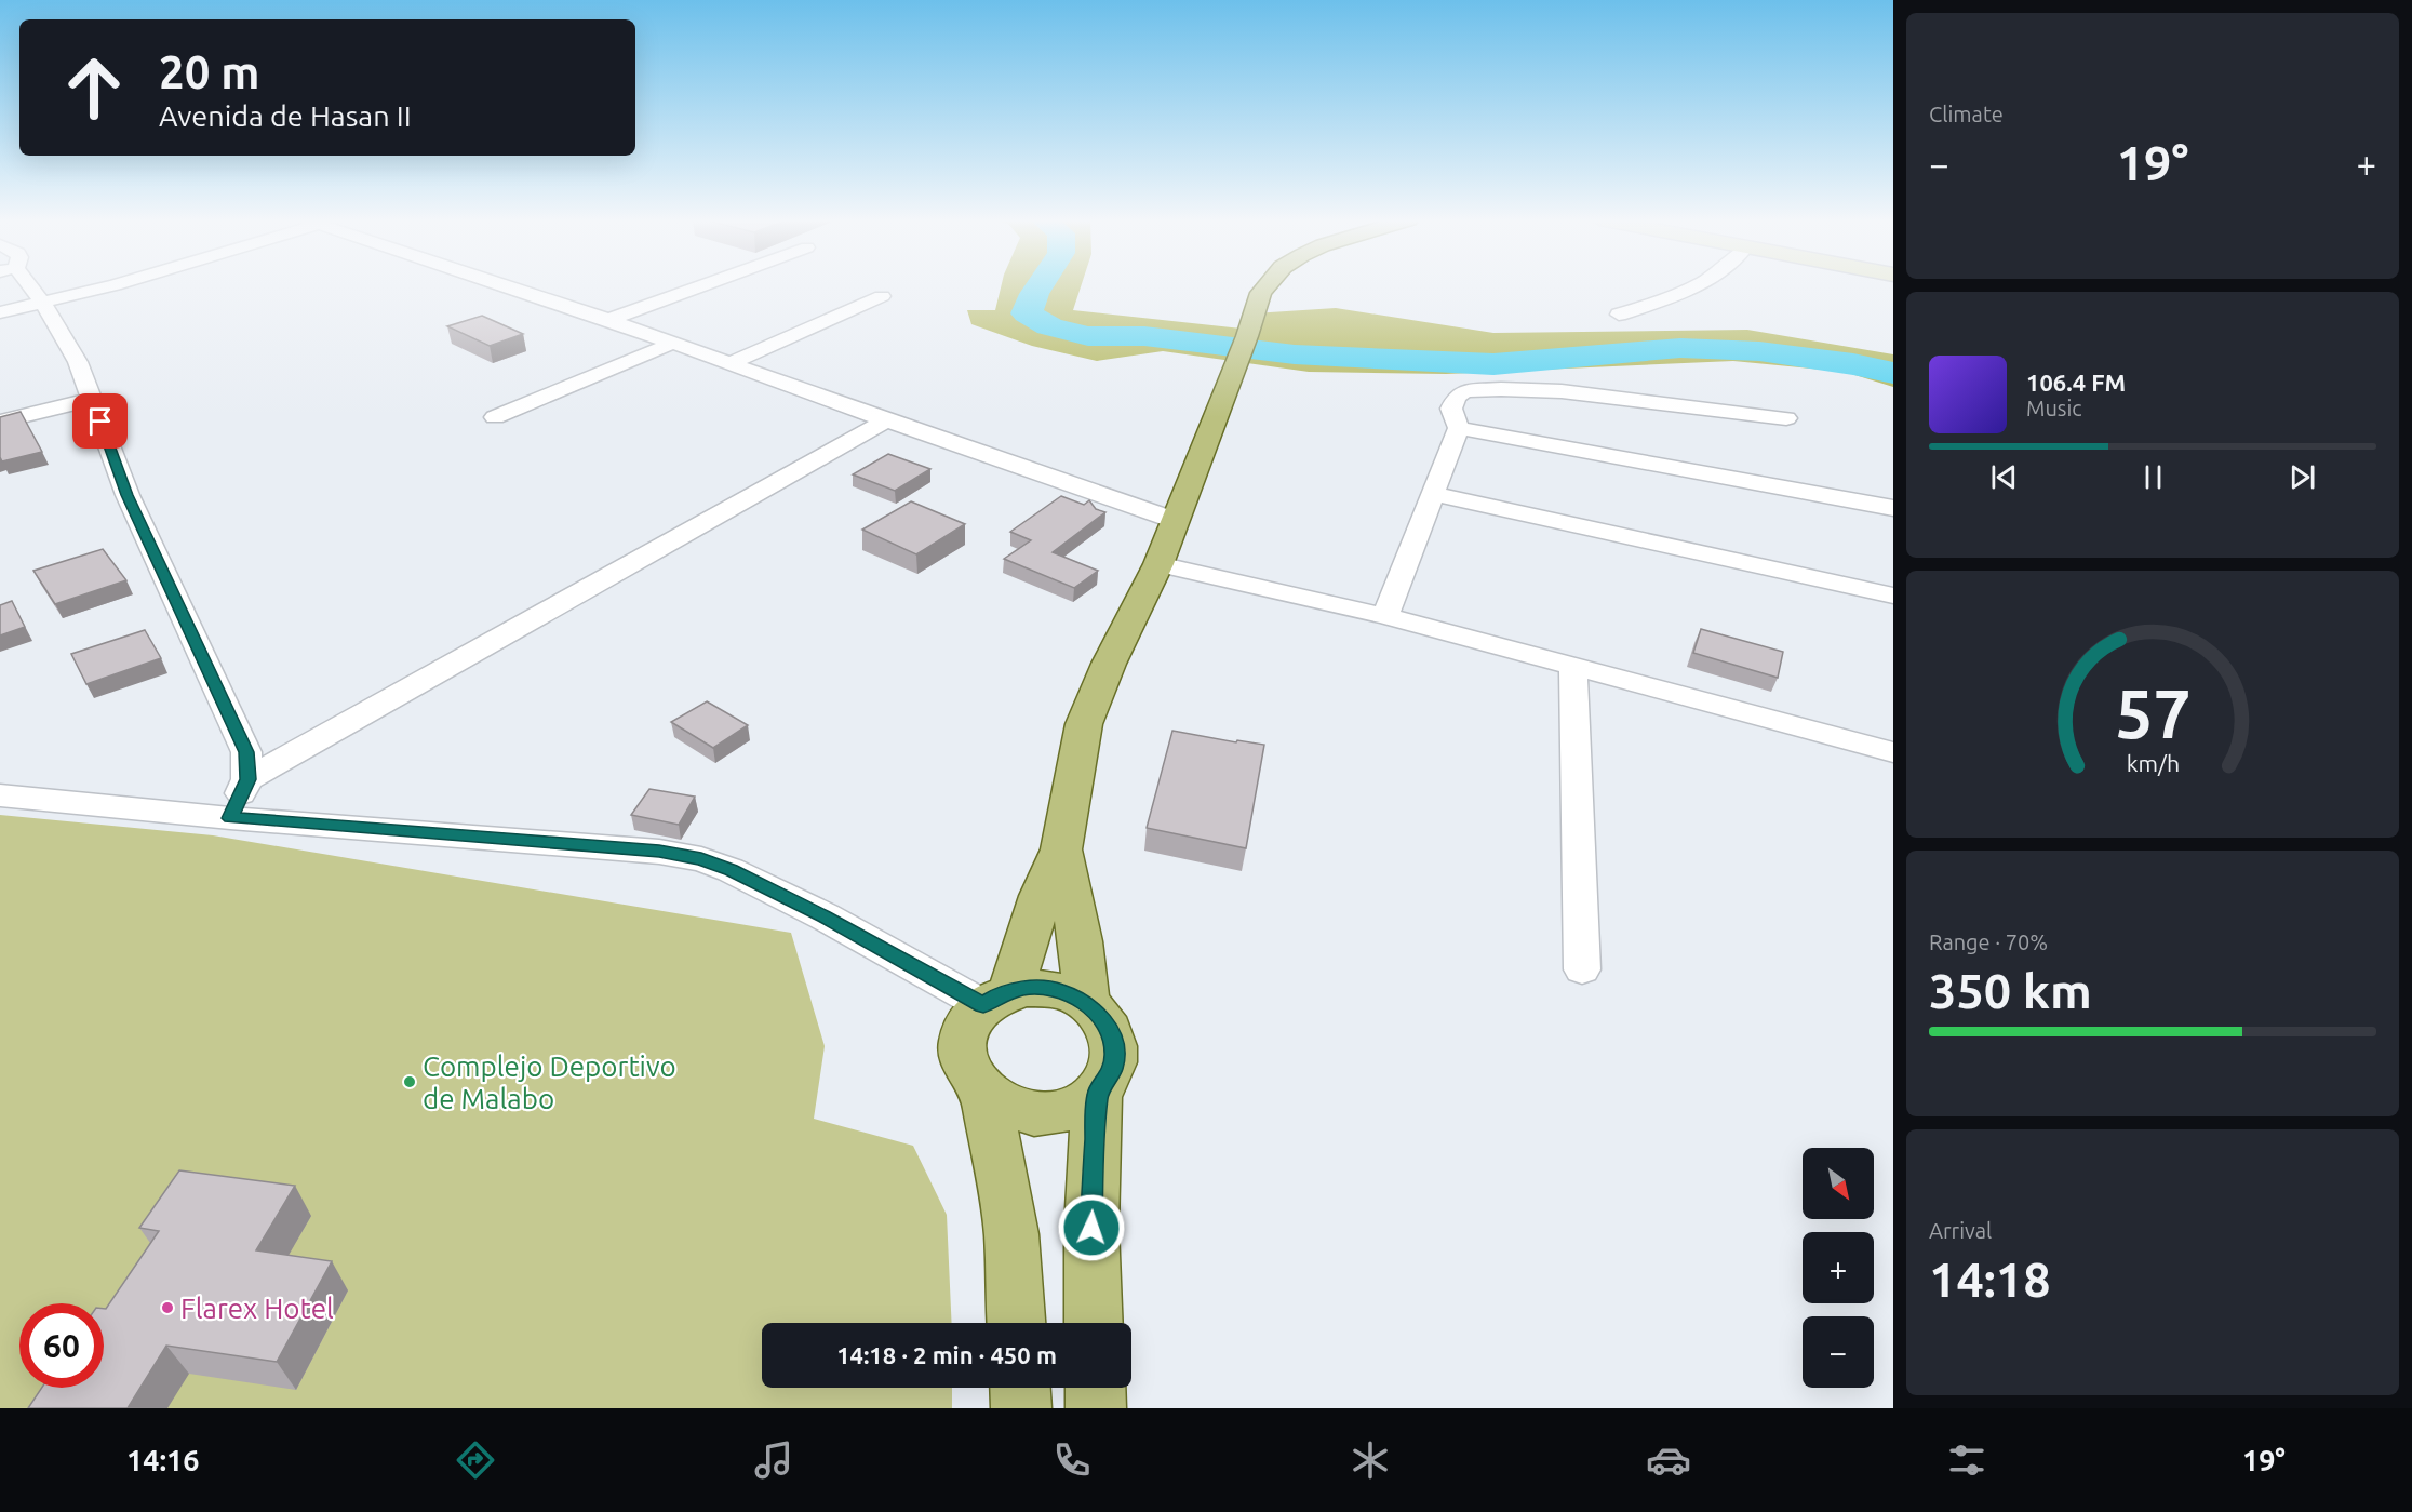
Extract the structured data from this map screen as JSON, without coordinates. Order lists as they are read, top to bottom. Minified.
{"places":["Complejo Deportivo de Malabo","Flarex Hotel"],"north":"bottom right","page":{"tile":["Climate",["Range · 70%","350 km"],["Arrival","14:18"]],"turn":["20 m","Avenida de Hasan II"],"heat":["−","19°","+"],"song":["106.4 FM","Music"],"map_buttons":["+","−"],"limit":"60","trip":"14:18 · 2 min · 450 m","tabs":["14:16","19°"],"gauge":["57","km/h"]}}
